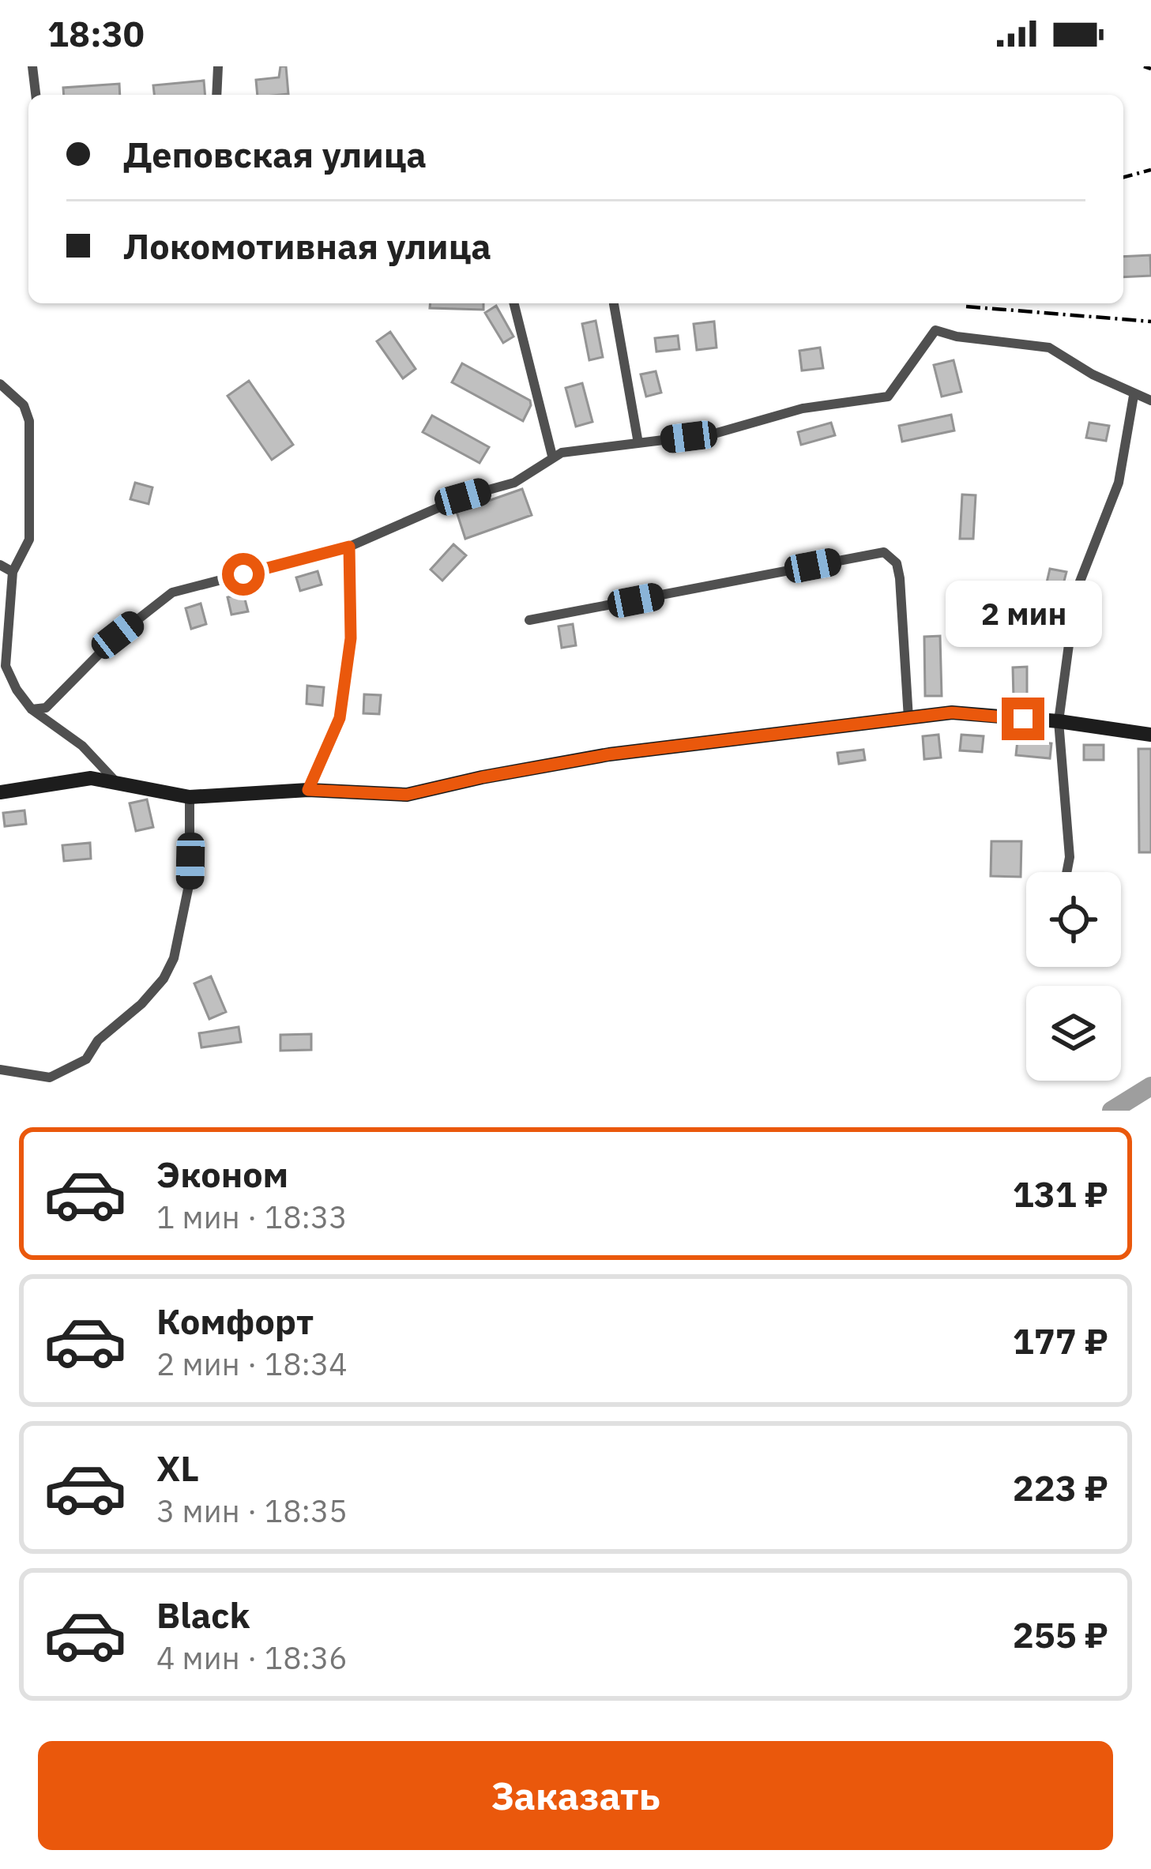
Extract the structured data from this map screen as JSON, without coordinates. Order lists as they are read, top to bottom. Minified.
{"page":{"status":"18:30","banner":["Деповская улица","Локомотивная улица"],"bubble":"2 мин","list":[{"name":"Эконом","note":"1 мин · 18:33","value":"131 ₽"},{"name":"Комфорт","note":"2 мин · 18:34","value":"177 ₽"},{"name":"XL","note":"3 мин · 18:35","value":"223 ₽"},{"name":"Black","note":"4 мин · 18:36","value":"255 ₽"}],"buttons":"Заказать"}}
